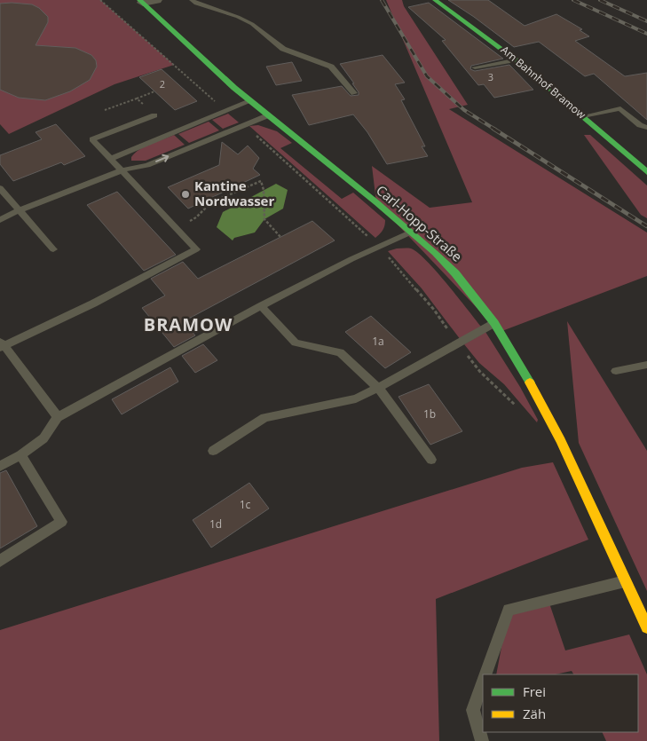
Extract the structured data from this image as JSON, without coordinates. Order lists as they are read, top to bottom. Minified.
{"streets":{"street":["Am Bahnhof Bramow","Carl-Hopp-Straße"]},"districts":["BRAMOW"],"places":["Kantine Nordwasser"],"house_numbers":["3","2","1a","1b","1c","1d"],"legend":["Frei","Zäh"]}
